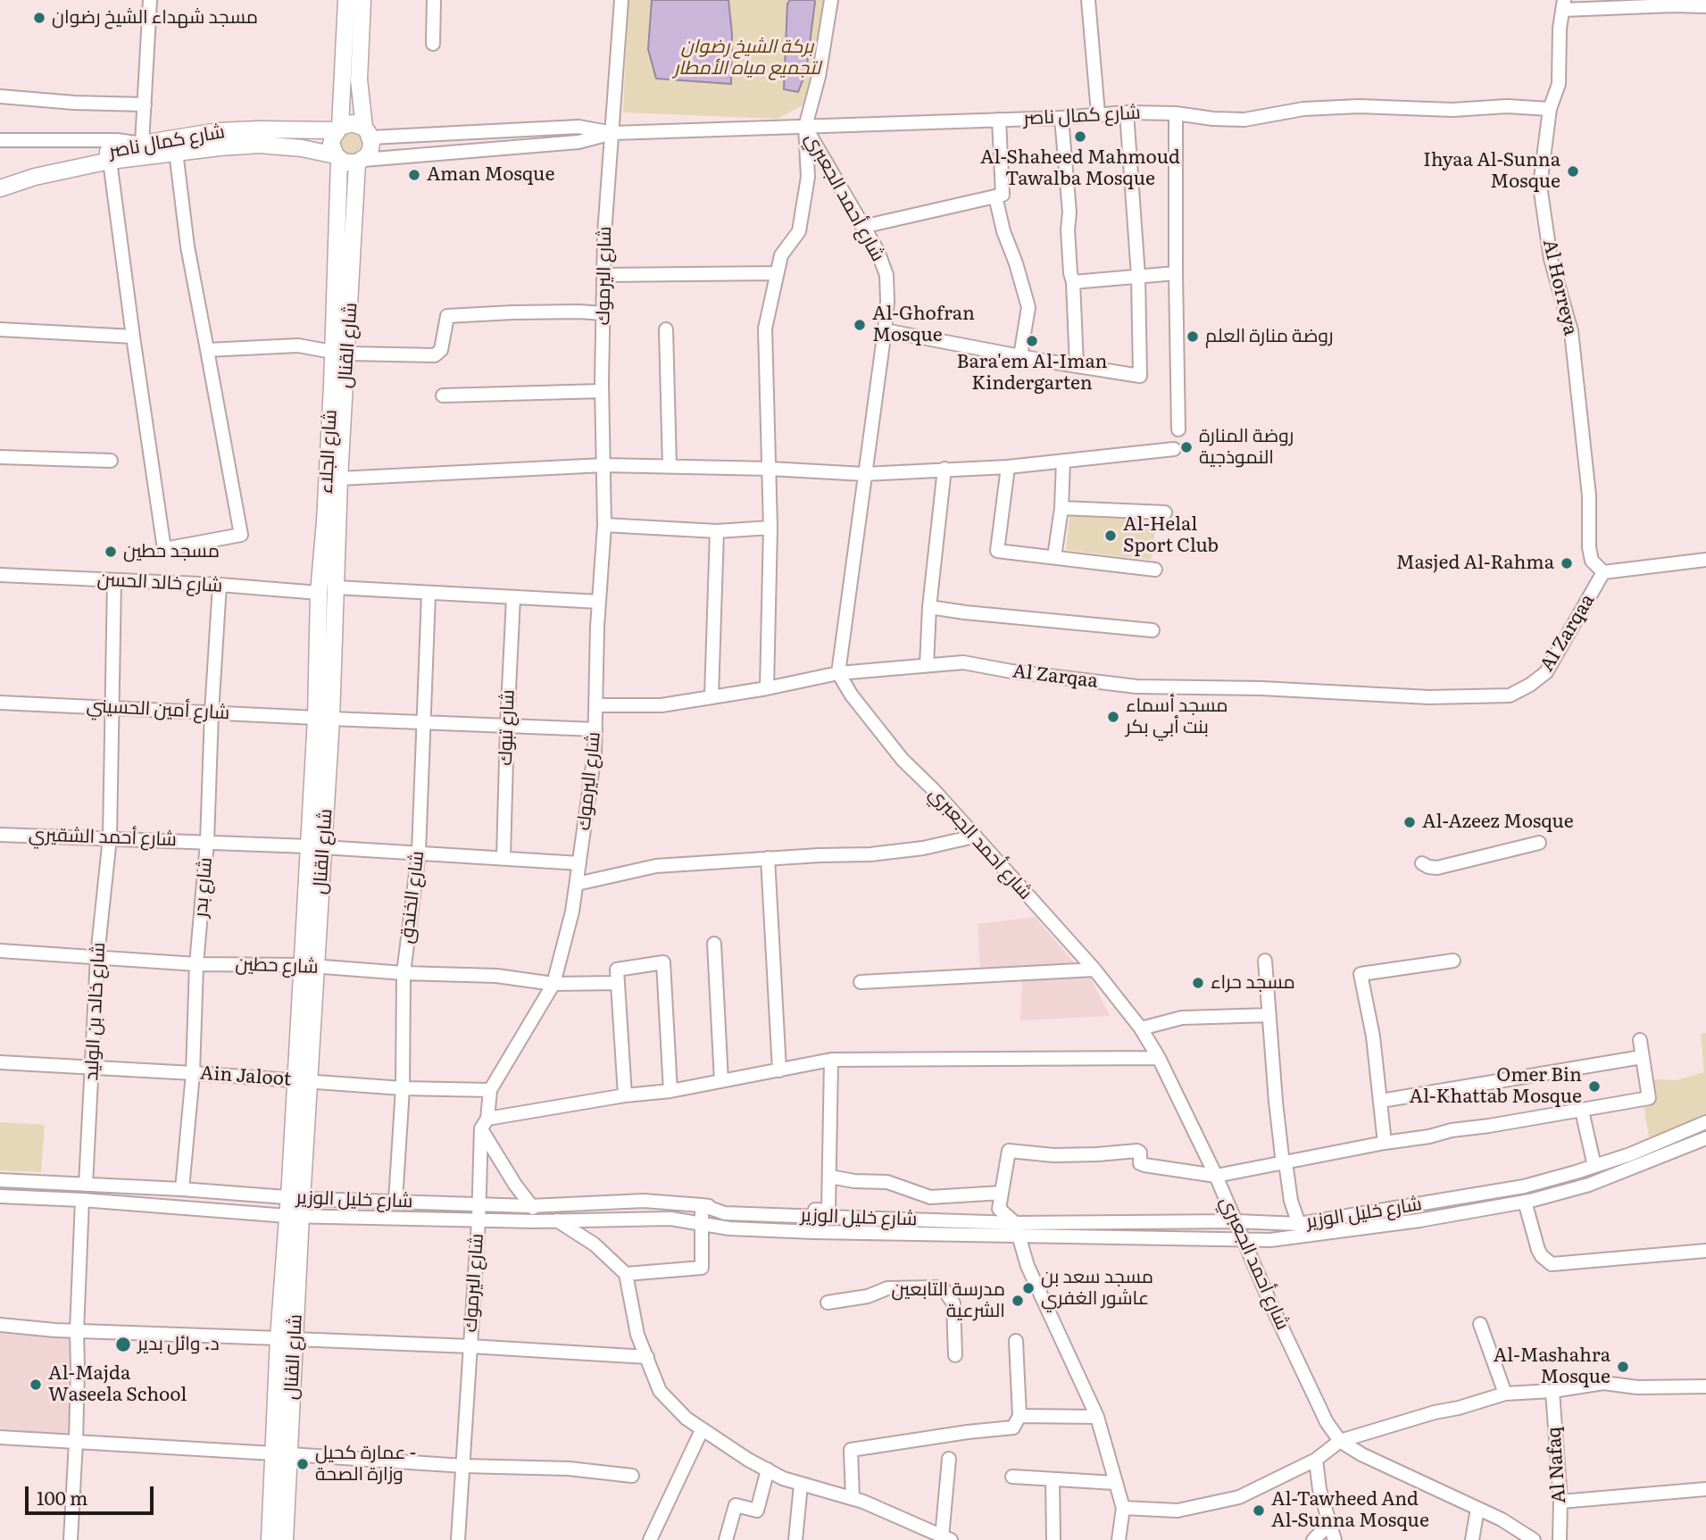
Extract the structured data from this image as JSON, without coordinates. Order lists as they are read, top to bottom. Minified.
{"streets":{"main road":["شارع كمال ناصر","شارع القنال","شارع الجلاء"],"street":["شارع أحمد الجعبري","شارع اليرموك","Al Horreya","شارع خالد الحسن","Al Zarqaa","شارع أمين الحسيني","شارع تبوك","شارع أحمد الشقيري","شارع بدر","شارع الخندق","شارع حطين","شارع خالد بن الوليد","Ain Jaloot","شارع خليل الوزير","Al Nafaq"]},"crossings":[["شارع كمال ناصر","شارع أحمد الجعبري"],["شارع كمال ناصر","شارع اليرموك"],["شارع كمال ناصر","Al Horreya"],["شارع كمال ناصر","شارع القنال"],["شارع كمال ناصر","شارع الجلاء"],["شارع أحمد الجعبري","Al Zarqaa"],["شارع أحمد الجعبري","شارع خليل الوزير"],["شارع اليرموك","Al Zarqaa"],["شارع اليرموك","شارع أمين الحسيني"],["شارع اليرموك","شارع أحمد الشقيري"],["شارع اليرموك","شارع حطين"],["شارع اليرموك","Ain Jaloot"],["شارع اليرموك","شارع خليل الوزير"],["Al Horreya","Al Zarqaa"],["شارع القنال","شارع الجلاء"],["شارع القنال","شارع خالد الحسن"],["شارع القنال","شارع أمين الحسيني"],["شارع القنال","شارع أحمد الشقيري"],["شارع القنال","شارع حطين"],["شارع القنال","Ain Jaloot"],["شارع القنال","شارع خليل الوزير"],["شارع الجلاء","شارع خالد الحسن"],["شارع خالد الحسن","شارع بدر"],["شارع خالد الحسن","شارع خالد بن الوليد"],["شارع أمين الحسيني","شارع تبوك"],["شارع أمين الحسيني","شارع بدر"],["شارع أمين الحسيني","شارع الخندق"],["شارع أمين الحسيني","شارع خالد بن الوليد"],["شارع تبوك","شارع أحمد الشقيري"],["شارع أحمد الشقيري","شارع بدر"],["شارع أحمد الشقيري","شارع الخندق"],["شارع أحمد الشقيري","شارع خالد بن الوليد"],["شارع بدر","شارع حطين"],["شارع بدر","Ain Jaloot"],["شارع بدر","شارع خليل الوزير"],["شارع الخندق","شارع حطين"],["شارع الخندق","Ain Jaloot"],["شارع الخندق","شارع خليل الوزير"],["شارع حطين","شارع خالد بن الوليد"],["شارع خالد بن الوليد","Ain Jaloot"],["شارع خالد بن الوليد","شارع خليل الوزير"]],"parks":["بركة الشيخ رضوان لتجميع مياه الأمطار"],"places":["مسجد شهداء الشيخ رضوان","Al-Shaheed Mahmoud Tawalba Mosque","Ihyaa Al-Sunna Mosque","Aman Mosque","Al-Ghofran Mosque","روضة منارة العلم","Bara'em Al-Iman Kindergarten","روضة المنارة النموذجية","Al-Helal Sport Club","مسجد حطين","Masjed Al-Rahma","مسجد أسماء بنت أبي بكر","Al-Azeez Mosque","مسجد حراء","Omer Bin Al-Khattab Mosque","مسجد سعد بن عاشور الغفري","مدرسة التابعين الشرعية","د. وائل بدير","Al-Mashahra Mosque","Al-Majda Waseela School","عمارة كحيل - وزارة الصحة","Al-Tawheed And Al-Sunna Mosque"],"scale_bar":"100 m"}
